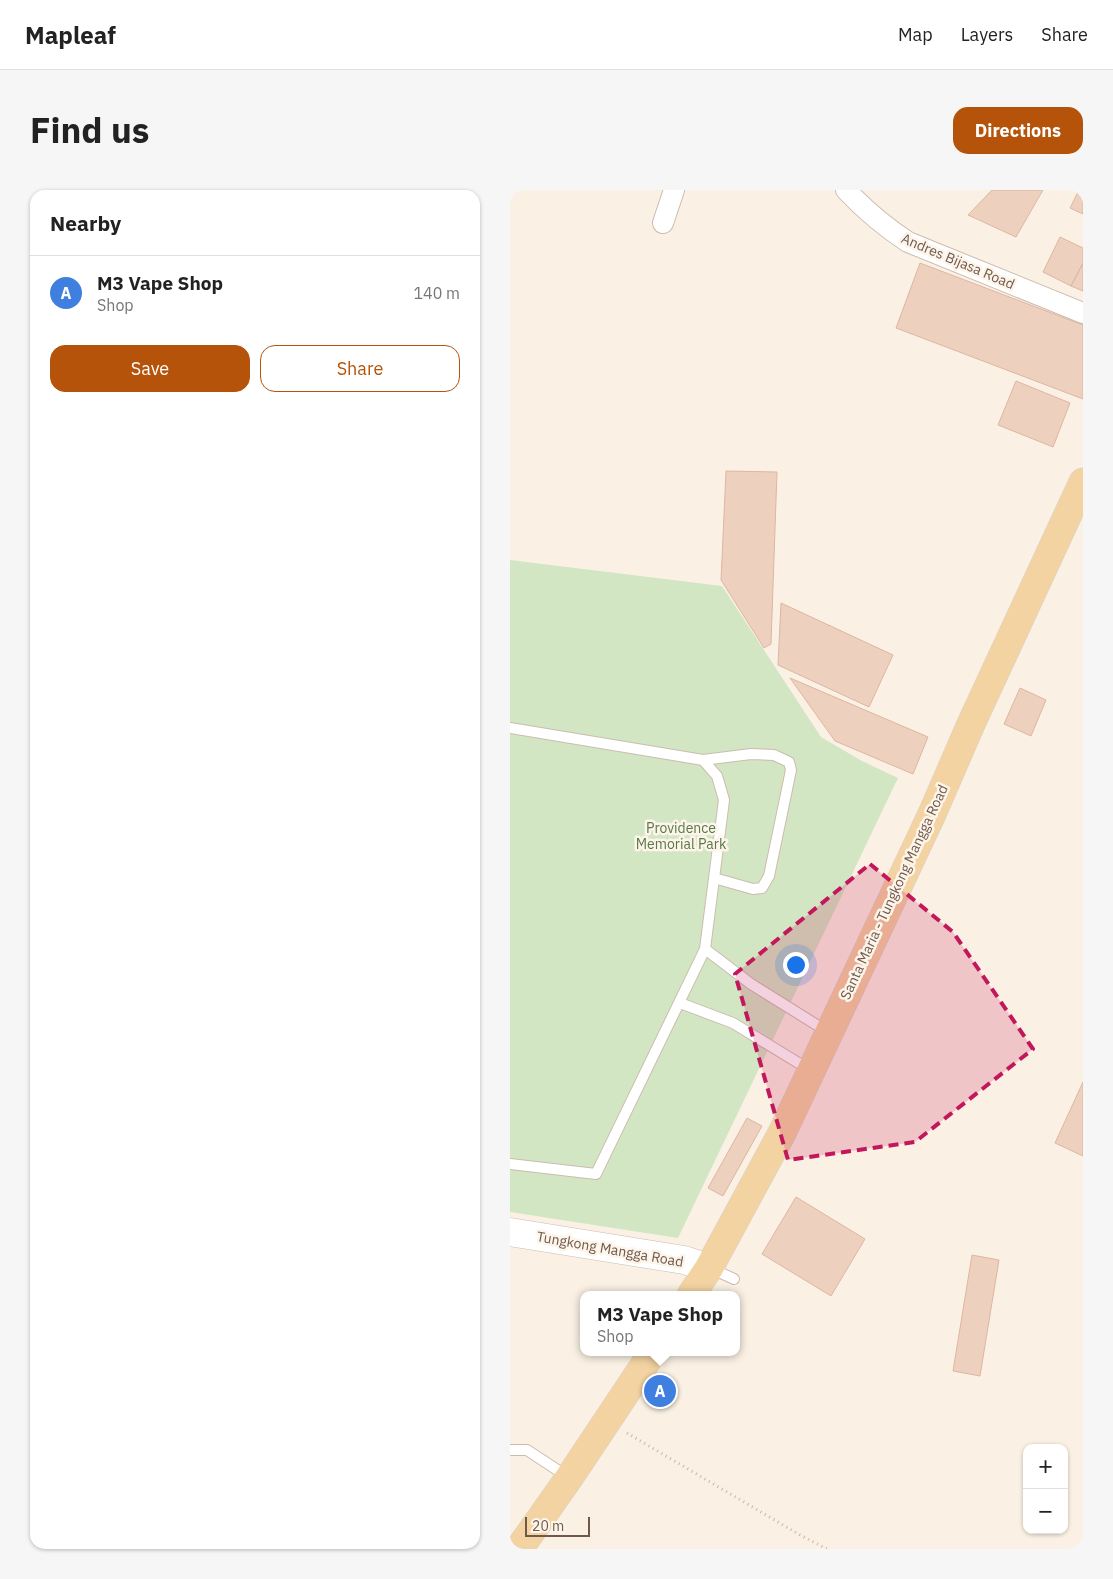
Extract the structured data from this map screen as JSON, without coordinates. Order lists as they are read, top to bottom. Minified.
{"streets":{"main road":["Santa Maria - Tungkong Mangga Road"],"street":["Andres Bijasa Road","Tungkong Mangga Road"]},"crossings":[["Santa Maria - Tungkong Mangga Road","Tungkong Mangga Road"]],"parks":["Providence Memorial Park"],"scale_bar":"20 m","page":{"header":"Mapleaf","nav":["Map","Layers","Share"],"title":"Find us","buttons":["Directions",["Save","Share"]],"heading":"Nearby","list":[{"mark":"A","name":"M3 Vape Shop","note":"Shop","value":"140 m"}],"popup":["M3 Vape Shop","Shop"],"pins":"A","map_buttons":["+","−"],"scale":"20 m"}}
